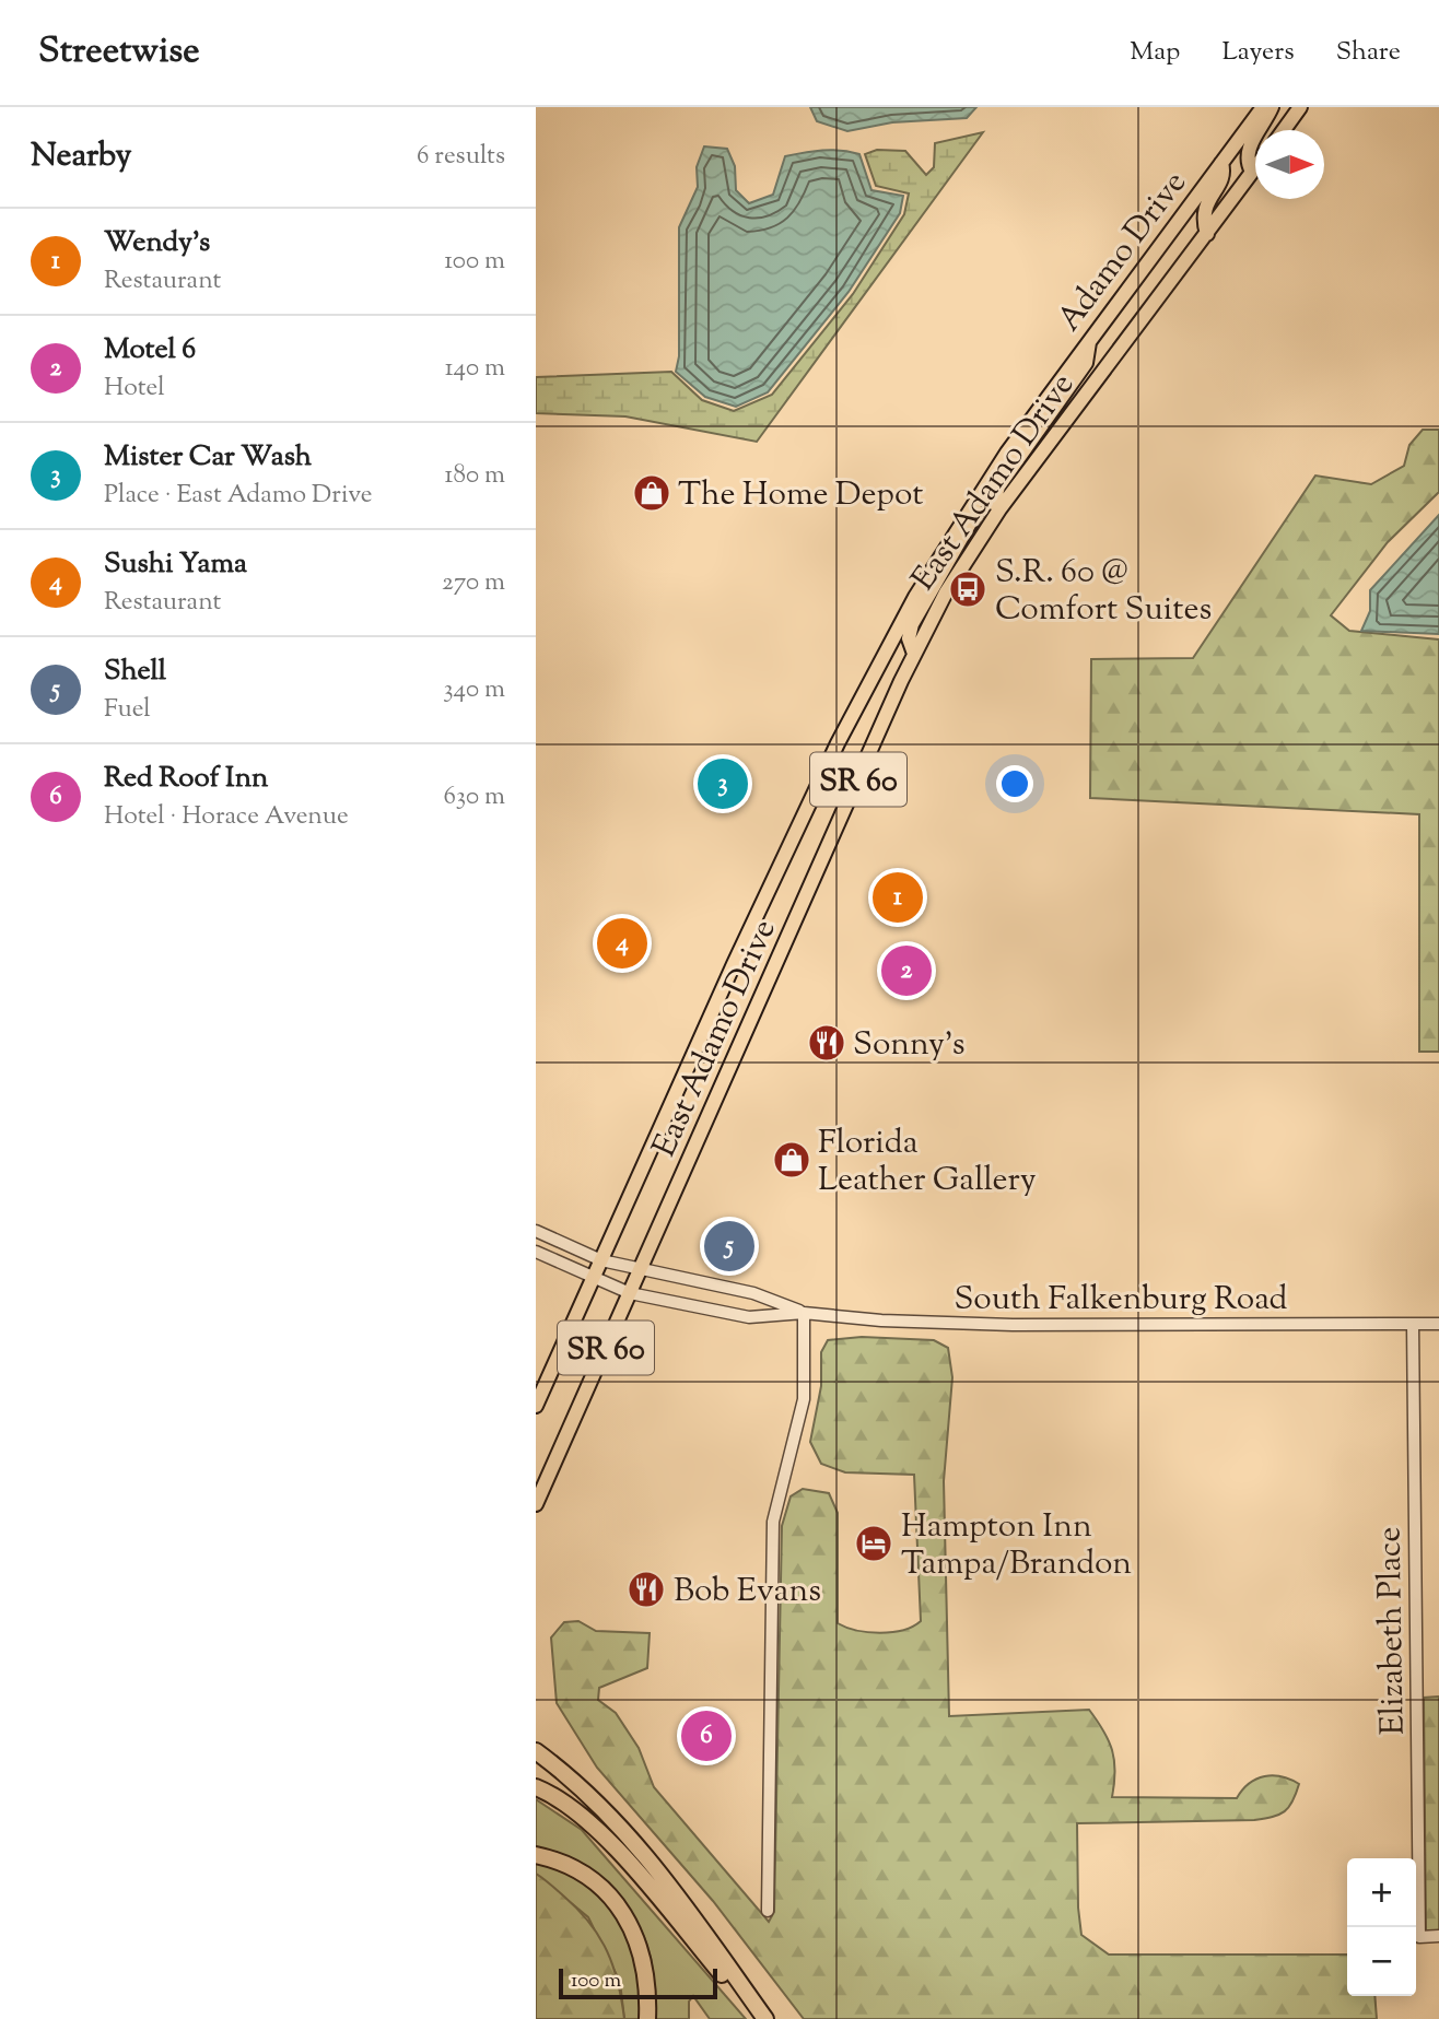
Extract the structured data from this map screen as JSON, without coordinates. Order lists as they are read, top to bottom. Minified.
{"streets":{"main road":["Adamo Drive","East Adamo Drive","SR 60"],"street":["South Falkenburg Road","Elizabeth Place"]},"crossings":[["Adamo Drive","East Adamo Drive"],["East Adamo Drive","SR 60"],["East Adamo Drive","South Falkenburg Road"],["SR 60","South Falkenburg Road"],["South Falkenburg Road","Elizabeth Place"]],"places":{"shop":["The Home Depot","Florida Leather Gallery"],"bus stop":["S.R. 60 @ Comfort Suites"],"restaurant":["Sonny's","Bob Evans"],"hotel":["Hampton Inn Tampa/Brandon"]},"scale_bar":"100 m","north":"right","page":{"header":"Streetwise","nav":["Map","Layers","Share"],"heading":["Nearby","6 results"],"list":[{"mark":"1","name":"Wendy's","note":"Restaurant","value":"100 m"},{"mark":"2","name":"Motel 6","note":"Hotel","value":"140 m"},{"mark":"3","name":"Mister Car Wash","note":"Place · East Adamo Drive","value":"180 m"},{"mark":"4","name":"Sushi Yama","note":"Restaurant","value":"270 m"},{"mark":"5","name":"Shell","note":"Fuel","value":"340 m"},{"mark":"6","name":"Red Roof Inn","note":"Hotel · Horace Avenue","value":"630 m"}],"pins":["3","1","4","2","5","6"],"map_buttons":["+","−"],"scale":"100 m"}}
